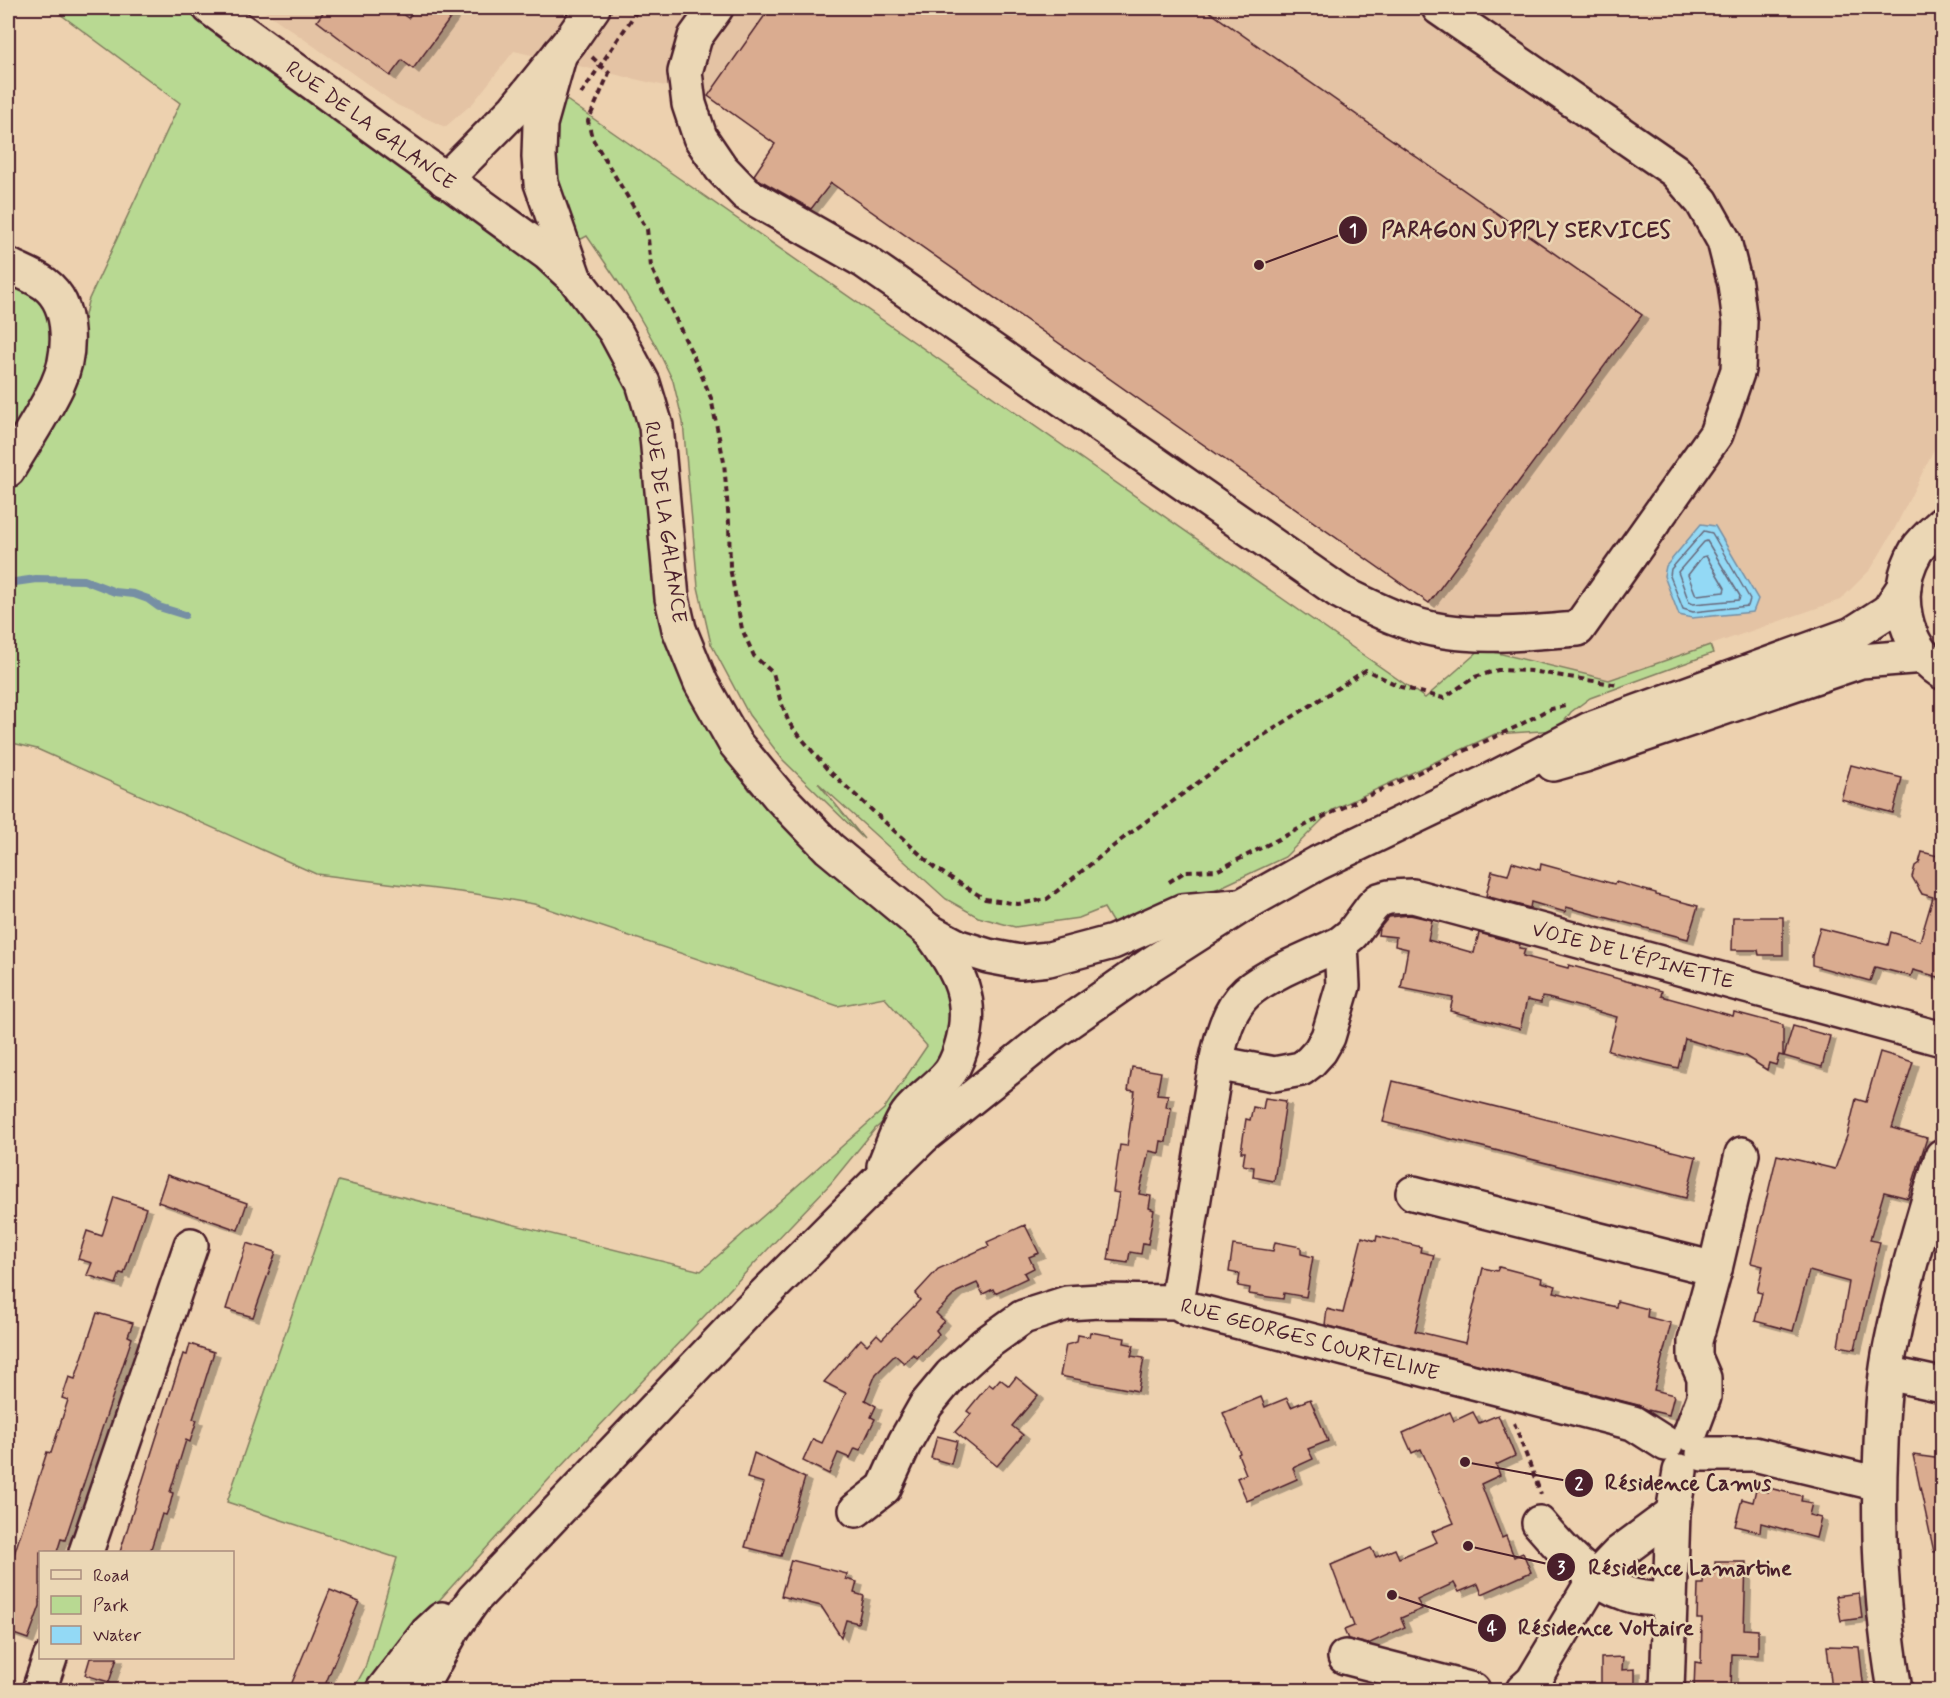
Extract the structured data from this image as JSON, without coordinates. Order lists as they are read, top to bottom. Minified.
{"streets":{"street":["RUE DE LA GALANCE","VOIE DE L'ÉPINETTE","RUE GEORGES COURTELINE"]},"places":["PARAGON SUPPLY SERVICES","Résidence Camus","Résidence Lamartine","Résidence Voltaire"],"legend":["Road","Park","Water"]}
